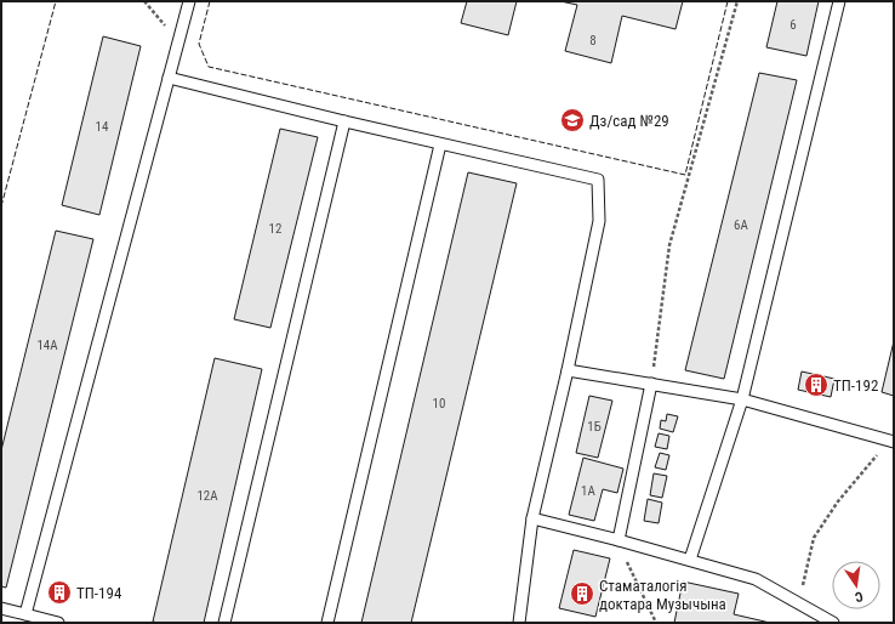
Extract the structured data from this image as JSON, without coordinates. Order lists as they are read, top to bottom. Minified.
{"places":{"school or university":["Дз/сад №29"],"building":["ТП-192","ТП-194","Стаматалогія доктара Музычына"]},"house_numbers":["6","8","14","6А","12","14А","10","1Б","1А","12А"],"north":"bottom"}
